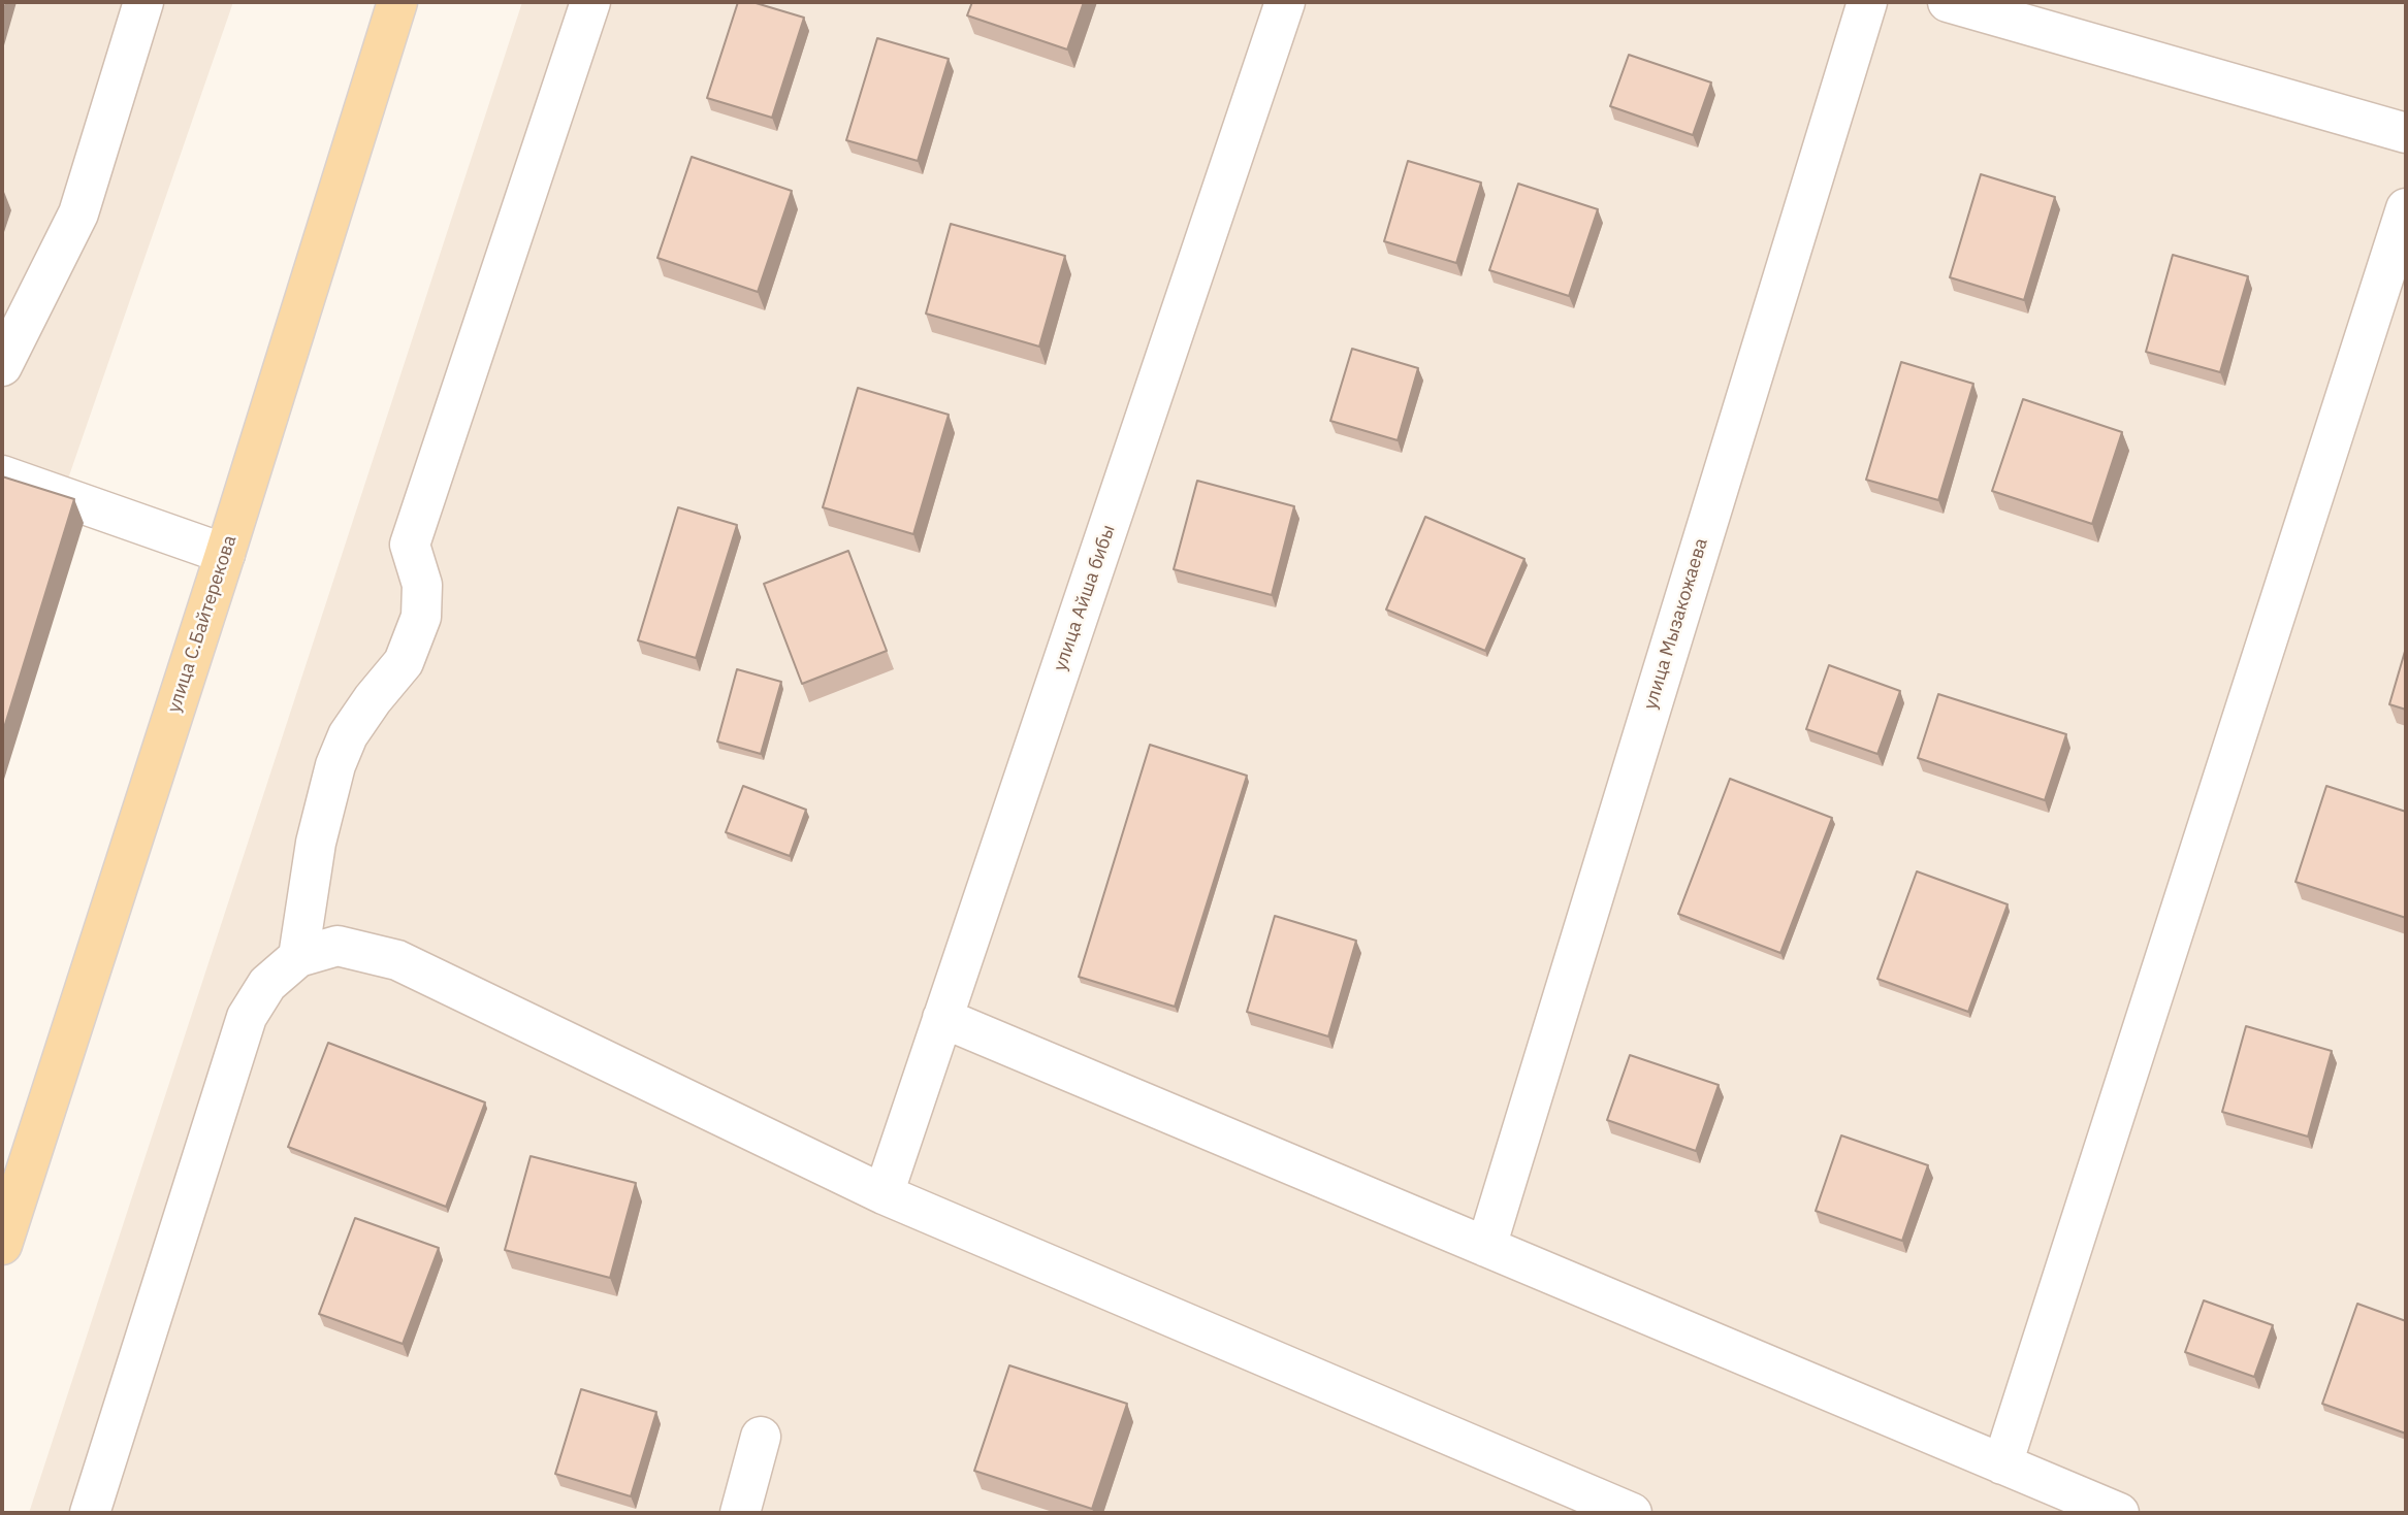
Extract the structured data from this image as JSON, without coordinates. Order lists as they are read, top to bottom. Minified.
{"streets":{"main road":["улица С.Байтерекова"],"street":["улица Айша бибы","улица Мызакожаева"]}}
